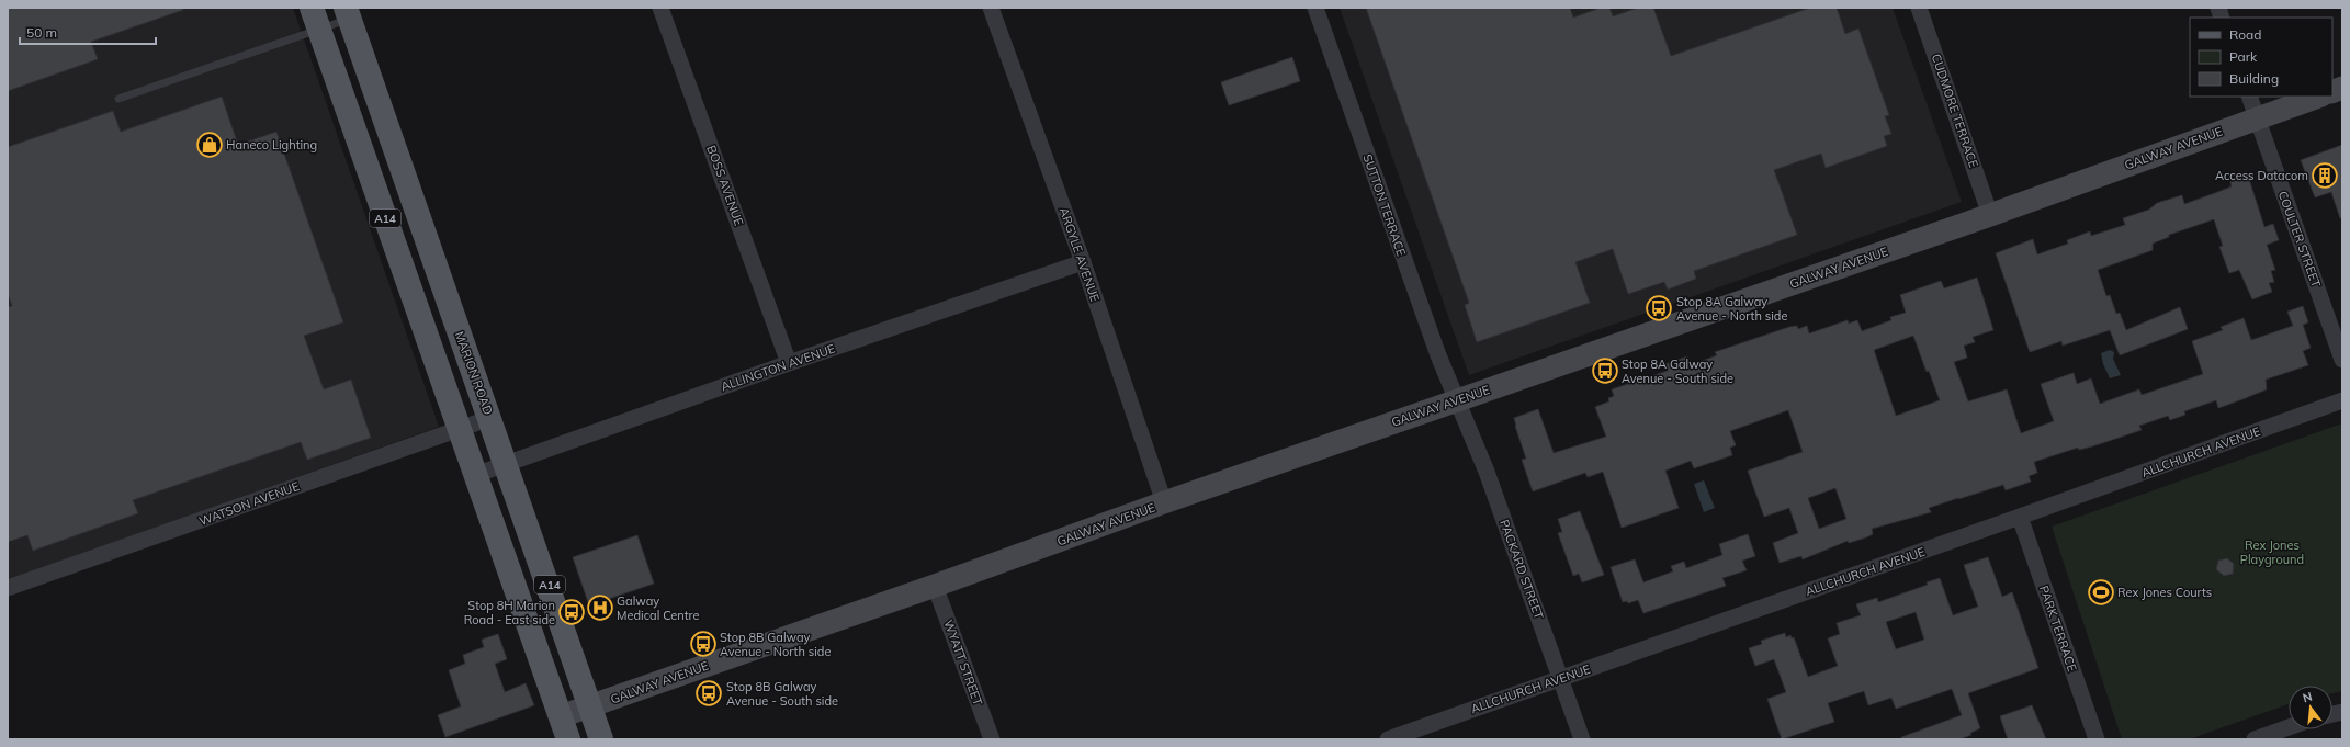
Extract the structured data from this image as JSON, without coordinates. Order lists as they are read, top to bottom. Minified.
{"streets":{"main road":["A14","MARION ROAD"],"street":["CUDMORE TERRACE","GALWAY AVENUE","BOSS AVENUE","SUTTON TERRACE","COULTER STREET","ARGYLE AVENUE","ALLINGTON AVENUE","ALLCHURCH AVENUE","WATSON AVENUE","PACKARD STREET","PARK TERRACE","WYATT STREET"]},"crossings":[["CUDMORE TERRACE","GALWAY AVENUE"],["GALWAY AVENUE","SUTTON TERRACE"],["GALWAY AVENUE","A14"],["GALWAY AVENUE","COULTER STREET"],["GALWAY AVENUE","ARGYLE AVENUE"],["GALWAY AVENUE","MARION ROAD"],["GALWAY AVENUE","PACKARD STREET"],["GALWAY AVENUE","WYATT STREET"],["BOSS AVENUE","ALLINGTON AVENUE"],["SUTTON TERRACE","PACKARD STREET"],["A14","ALLINGTON AVENUE"],["A14","WATSON AVENUE"],["ARGYLE AVENUE","ALLINGTON AVENUE"],["ALLINGTON AVENUE","MARION ROAD"],["MARION ROAD","WATSON AVENUE"],["ALLCHURCH AVENUE","PACKARD STREET"],["ALLCHURCH AVENUE","PARK TERRACE"]],"parks":["Rex Jones Playground"],"places":{"shop":["Haneco Lighting"],"building":["Access Datacom"],"bus stop":["Stop 8A Galway Avenue - North side","Stop 8A Galway Avenue - South side","Stop 8H Marion Road - East side","Stop 8B Galway Avenue - North side","Stop 8B Galway Avenue - South side"],"sports":["Rex Jones Courts"],"hospital":["Galway Medical Centre"]},"legend":["Road","Park","Building"],"scale_bar":"50 m","north":"top"}
